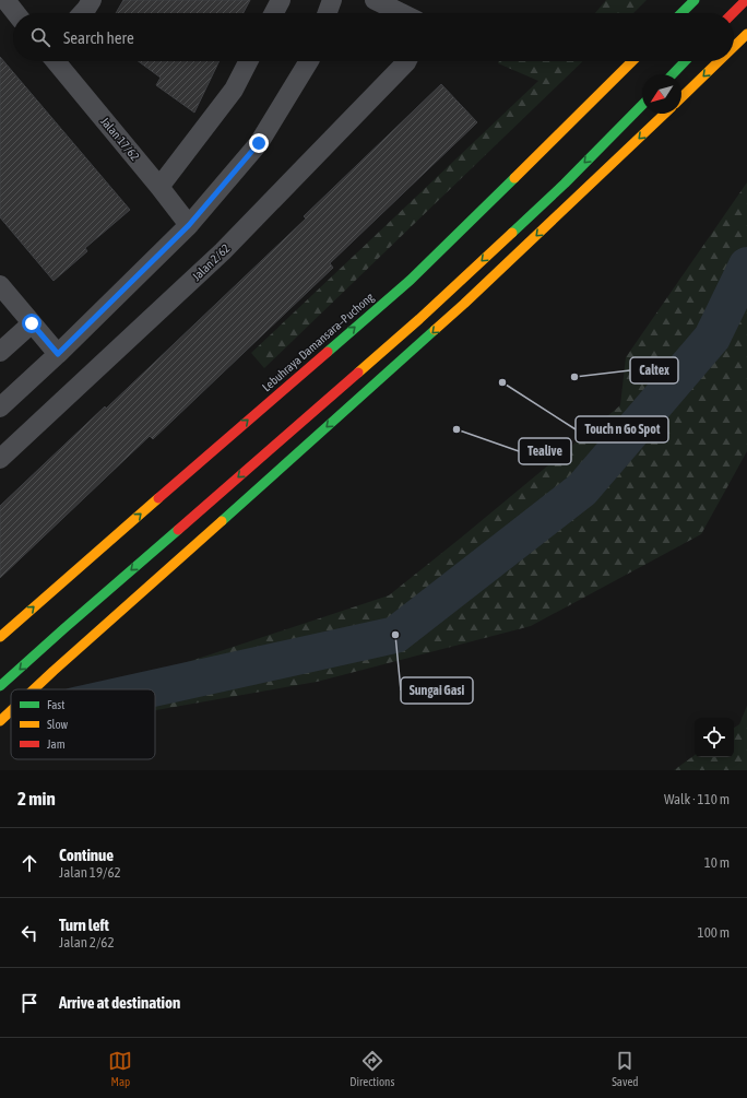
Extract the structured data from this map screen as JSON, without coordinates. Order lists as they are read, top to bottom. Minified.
{"streets":{"main road":["Lebuhraya Damansara–Puchong"],"street":["Jalan 17/62","Jalan 2/62"]},"places":["Caltex","Touch n Go Spot","Tealive","Sungai Gasi"],"legend":["Fast","Slow","Jam"],"north":"bottom left","page":{"search":"Search here","heading":["2 min","Walk · 110 m"],"list":[["Continue","Jalan 19/62","10 m"],["Turn left","Jalan 2/62","100 m"],"Arrive at destination"],"nav":["Map","Directions","Saved"]}}
